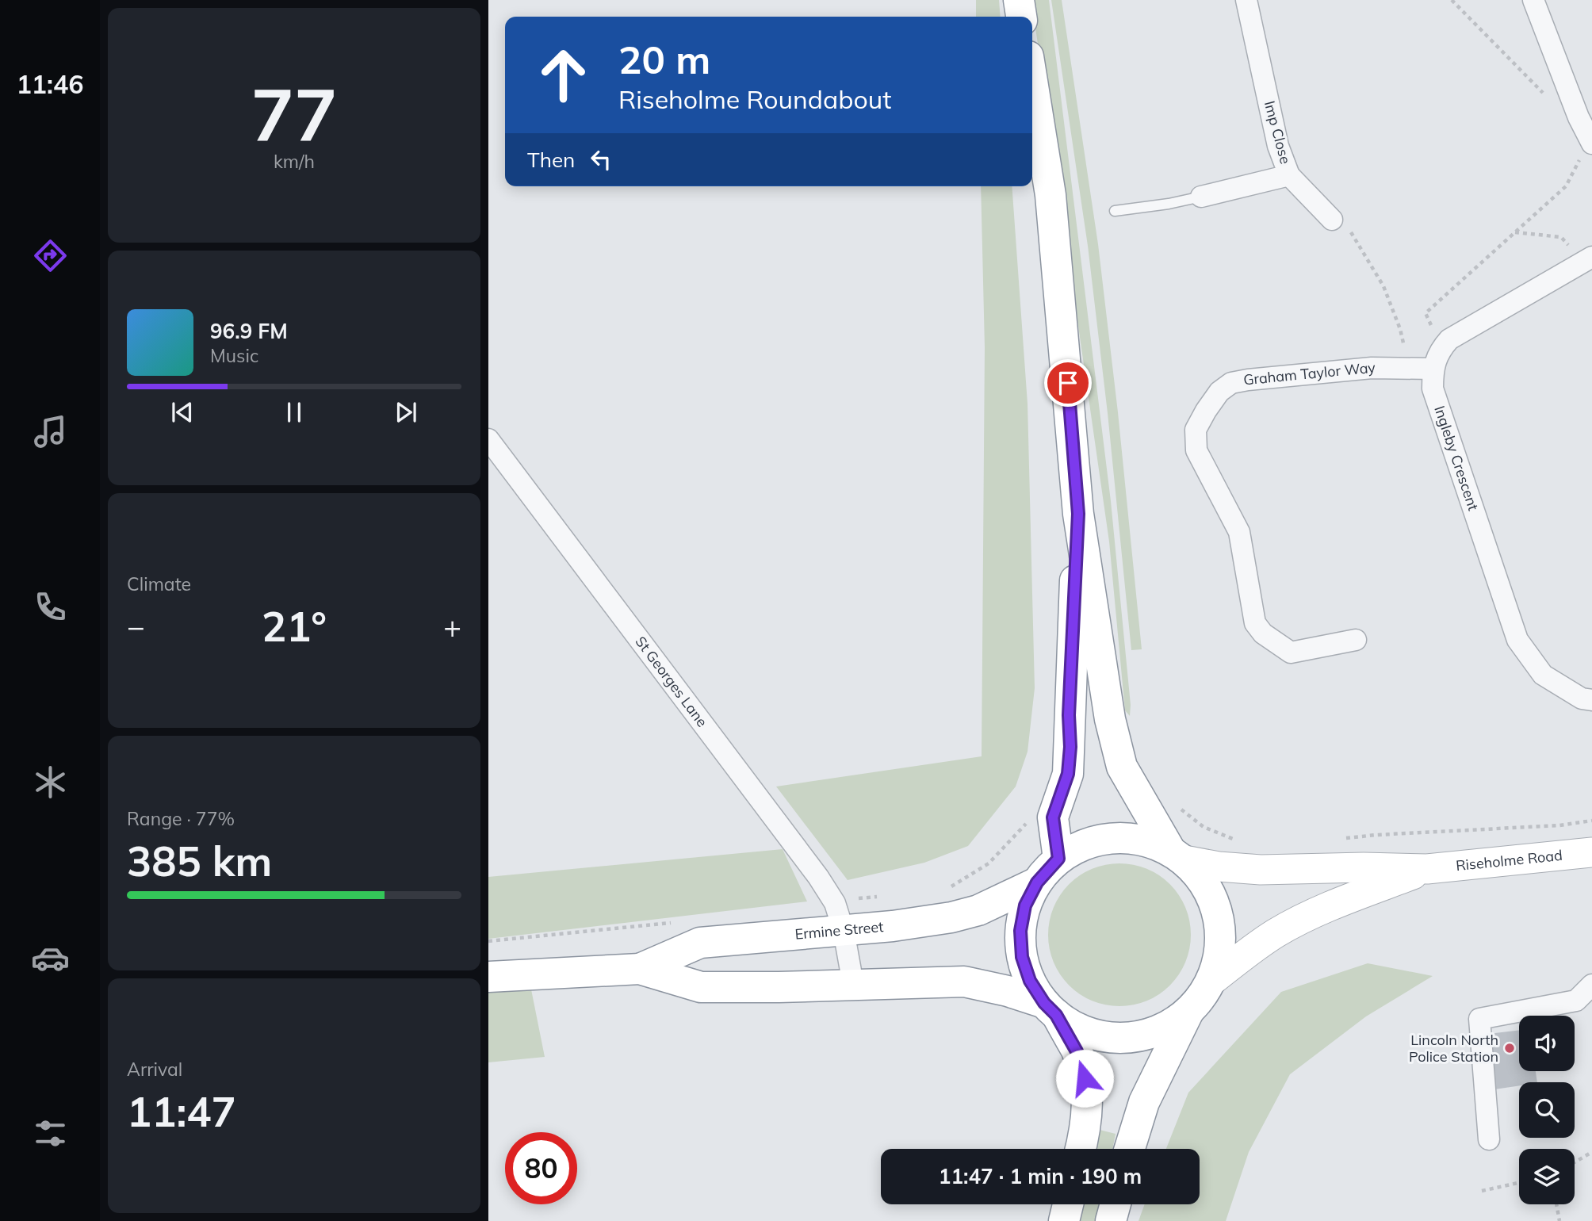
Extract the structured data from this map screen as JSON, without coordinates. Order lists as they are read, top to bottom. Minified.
{"streets":{"highway":["Ermine Street"],"main road":["Riseholme Road"],"street":["Imp Close","Graham Taylor Way","Ingleby Crescent","St Georges Lane"]},"crossings":[["Graham Taylor Way","Ingleby Crescent"],["St Georges Lane","Ermine Street"]],"places":["Lincoln North Police Station"],"page":{"tabs":"11:46","tile":[["77","km/h"],"Climate",["Range · 77%","385 km"],["Arrival","11:47"]],"turn":["20 m","Riseholme Roundabout"],"then":"Then","song":["96.9 FM","Music"],"heat":["−","21°","+"],"limit":"80","trip":"11:47 · 1 min · 190 m"}}
